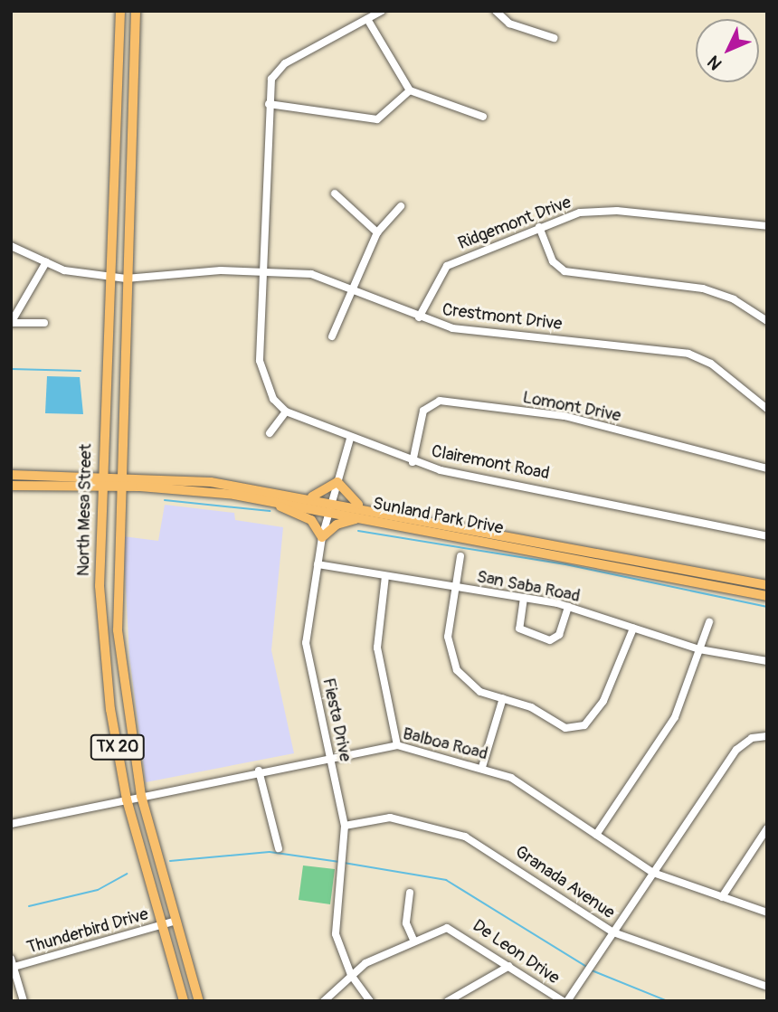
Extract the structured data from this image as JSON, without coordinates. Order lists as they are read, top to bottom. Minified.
{"streets":{"main road":["North Mesa Street","Sunland Park Drive","TX 20"],"street":["Ridgemont Drive","Crestmont Drive","Lomont Drive","Clairemont Road","San Saba Road","Fiesta Drive","Balboa Road","Granada Avenue","Thunderbird Drive","De Leon Drive"]},"crossings":[["Ridgemont Drive","Crestmont Drive"],["Crestmont Drive","North Mesa Street"],["Lomont Drive","Clairemont Road"],["Clairemont Road","Fiesta Drive"],["North Mesa Street","Sunland Park Drive"],["North Mesa Street","Balboa Road"],["North Mesa Street","Thunderbird Drive"],["Sunland Park Drive","Fiesta Drive"],["San Saba Road","Fiesta Drive"],["Fiesta Drive","Balboa Road"],["Fiesta Drive","Granada Avenue"],["Fiesta Drive","De Leon Drive"]],"north":"bottom left"}
